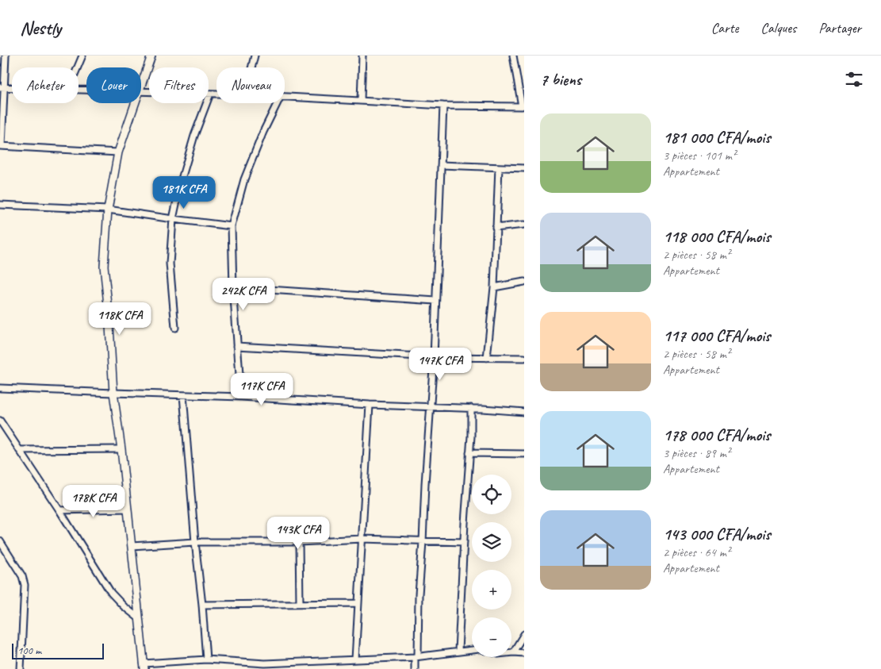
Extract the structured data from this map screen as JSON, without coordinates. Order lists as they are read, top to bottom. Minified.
{"scale_bar":"100 m","page":{"header":"Nestly","nav":["Carte","Calques","Partager"],"heading":"7 biens","chip":["Acheter","Louer","Filtres","Nouveau"],"list":[{"name":"181 000 CFA/mois","note":"3 pièces · 101 m² · Appartement"},{"name":"118 000 CFA/mois","note":"2 pièces · 58 m² · Appartement"},{"name":"117 000 CFA/mois","note":"2 pièces · 58 m² · Appartement"},{"name":"178 000 CFA/mois","note":"3 pièces · 89 m² · Appartement"},{"name":"143 000 CFA/mois","note":"2 pièces · 64 m² · Appartement"}],"price":["181K CFA","242K CFA","118K CFA","147K CFA","117K CFA","178K CFA","143K CFA"],"map_buttons":["+","−"],"scale":"100 m"}}
